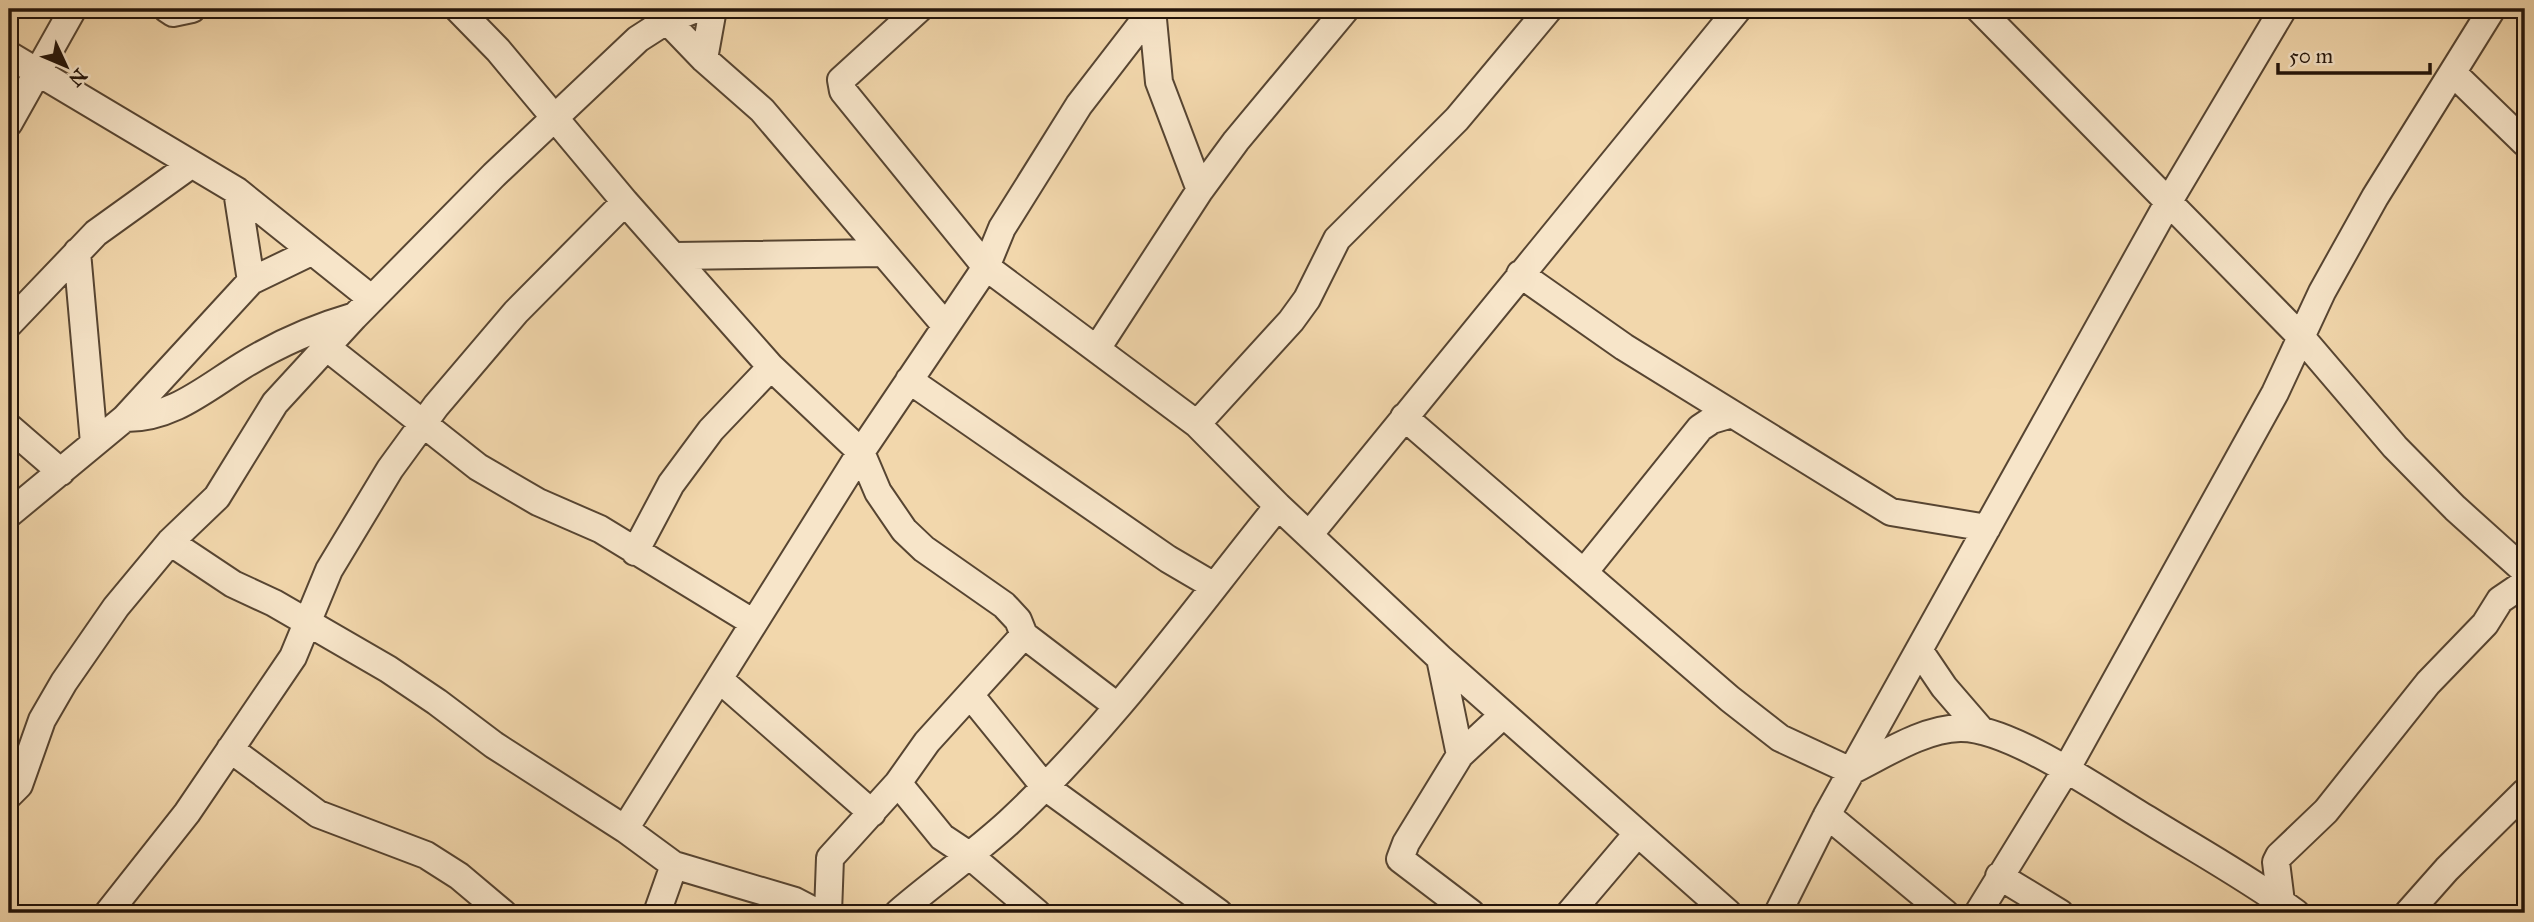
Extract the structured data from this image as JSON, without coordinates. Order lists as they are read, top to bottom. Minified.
{"scale_bar":"50 m","north":"bottom right"}
